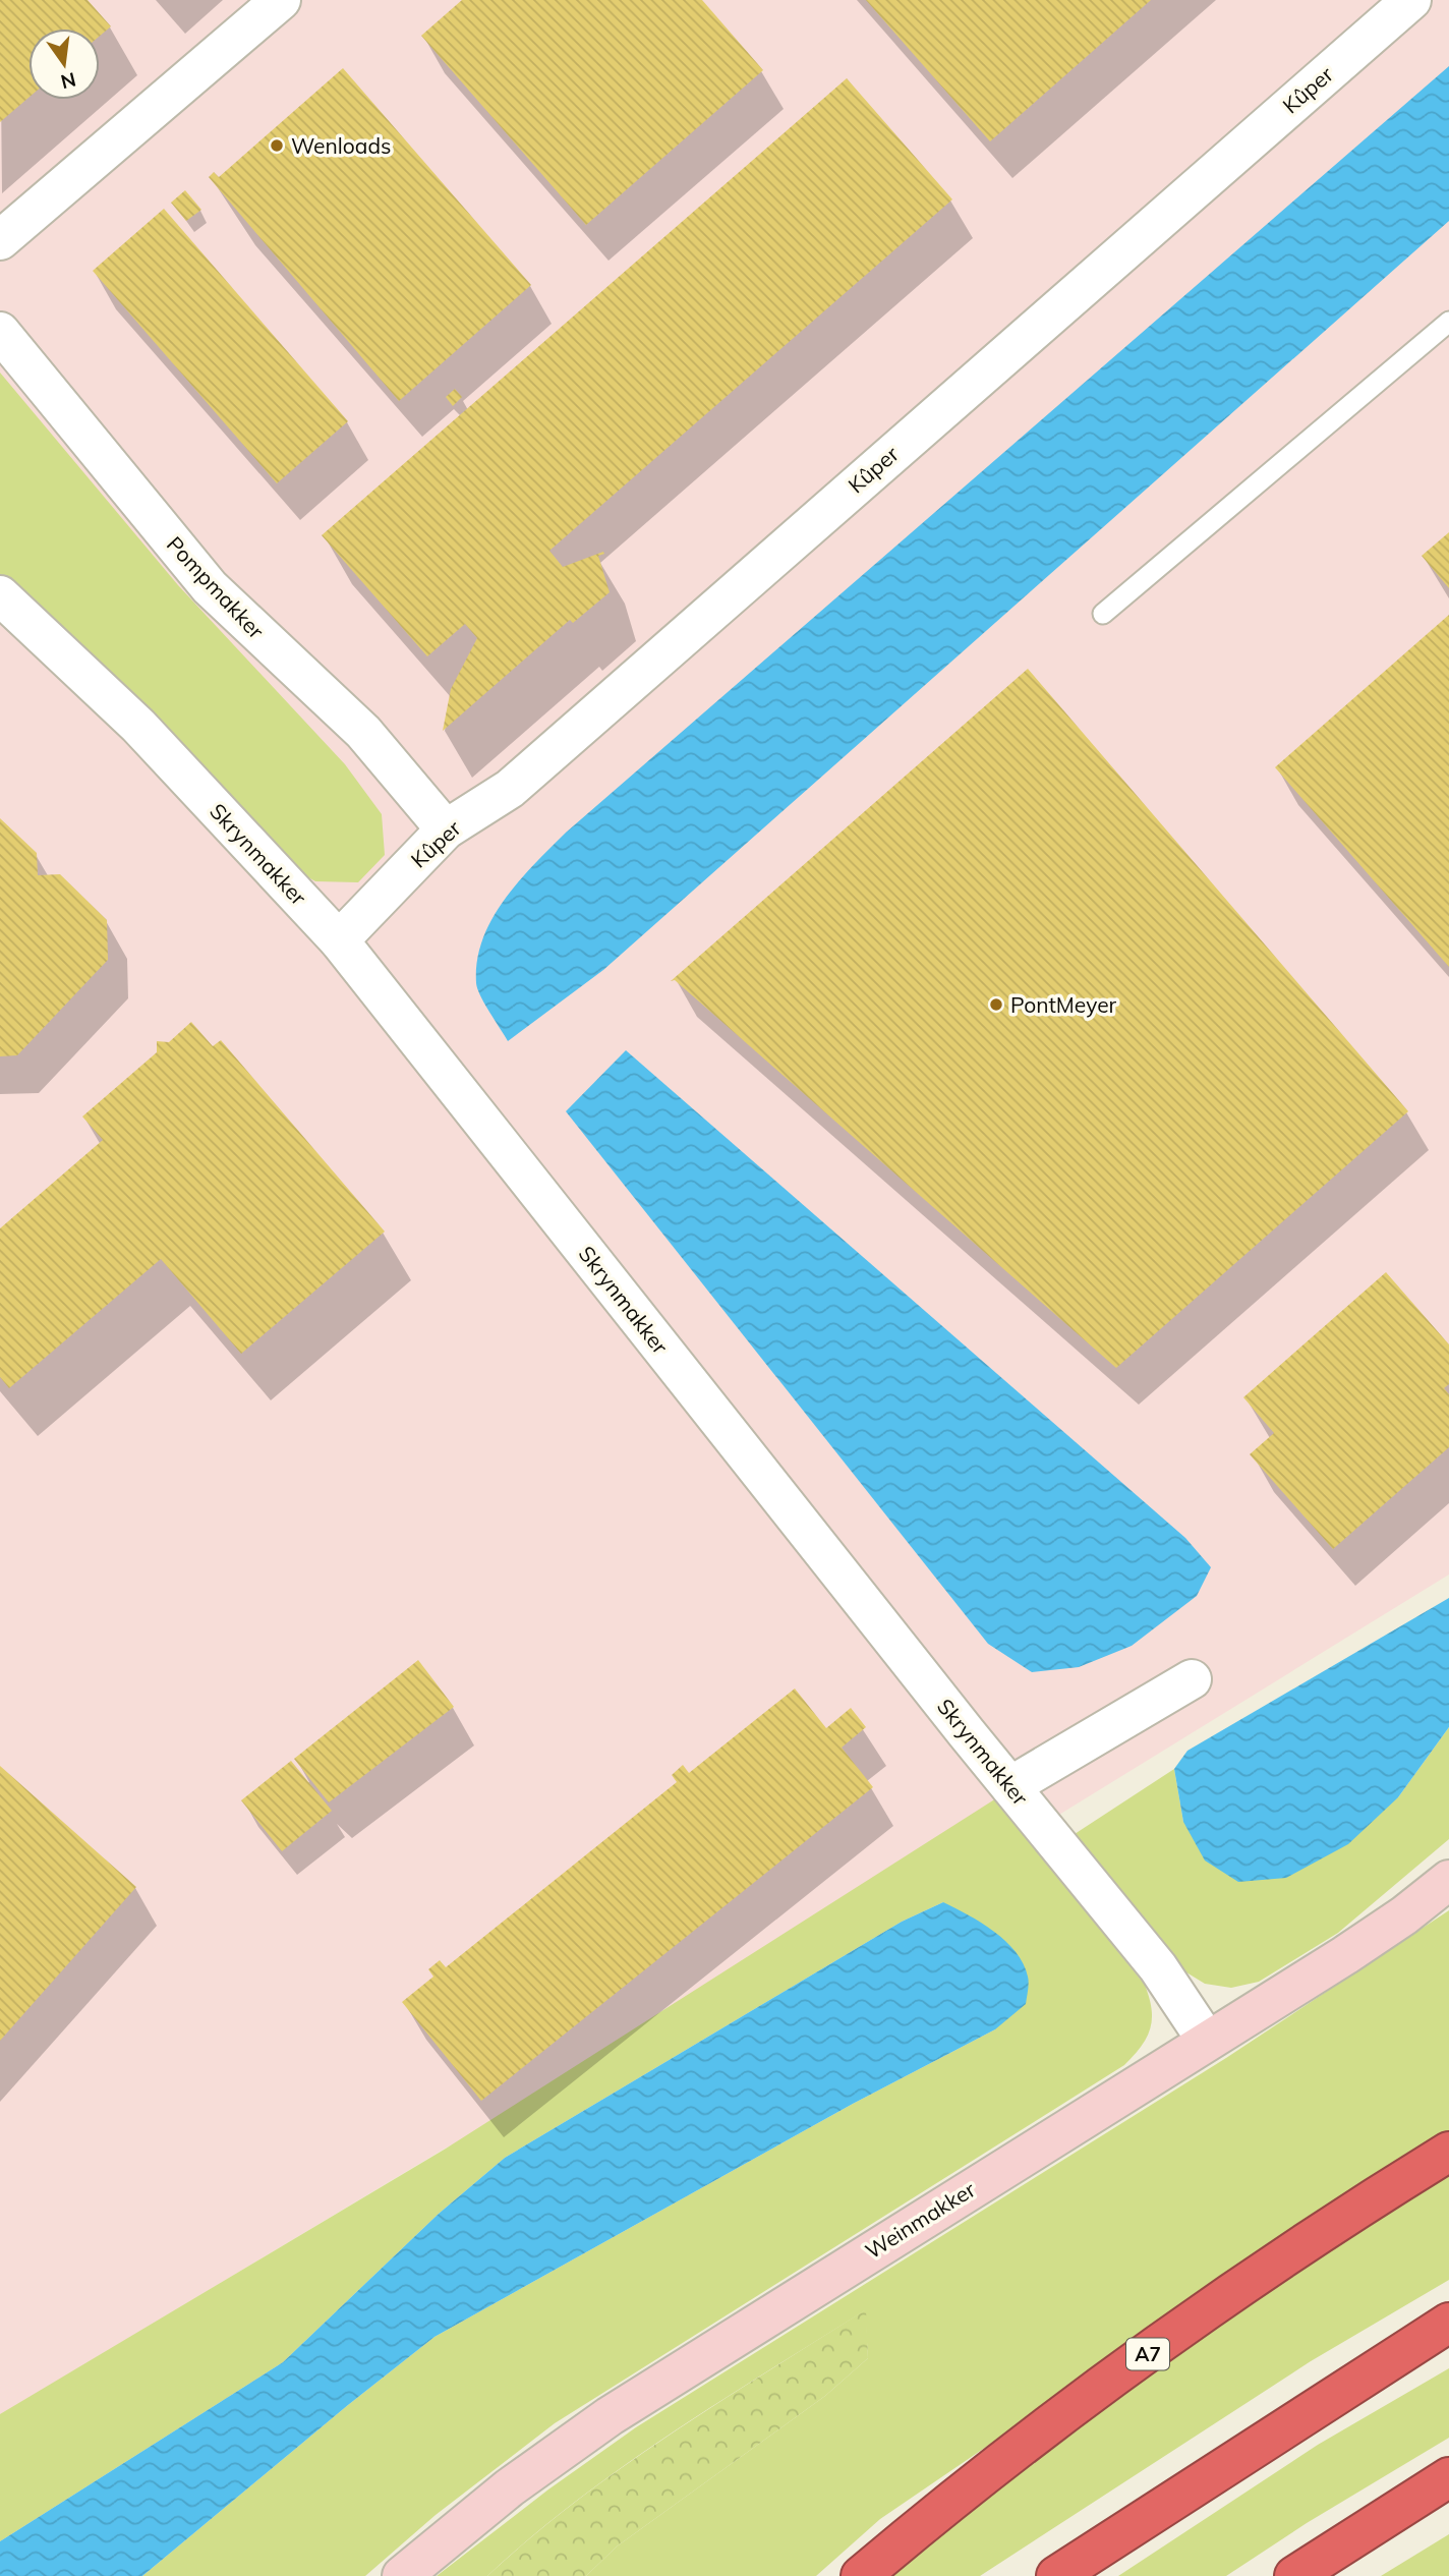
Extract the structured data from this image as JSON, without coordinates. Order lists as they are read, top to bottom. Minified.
{"streets":{"highway":["A7"],"main road":["Weinmakker"],"street":["Kûper","Pompmakker","Skrynmakker"]},"crossings":[["Kûper","Pompmakker"],["Kûper","Skrynmakker"],["Skrynmakker","Weinmakker"]],"places":["Wenloads","PontMeyer"],"north":"bottom"}
